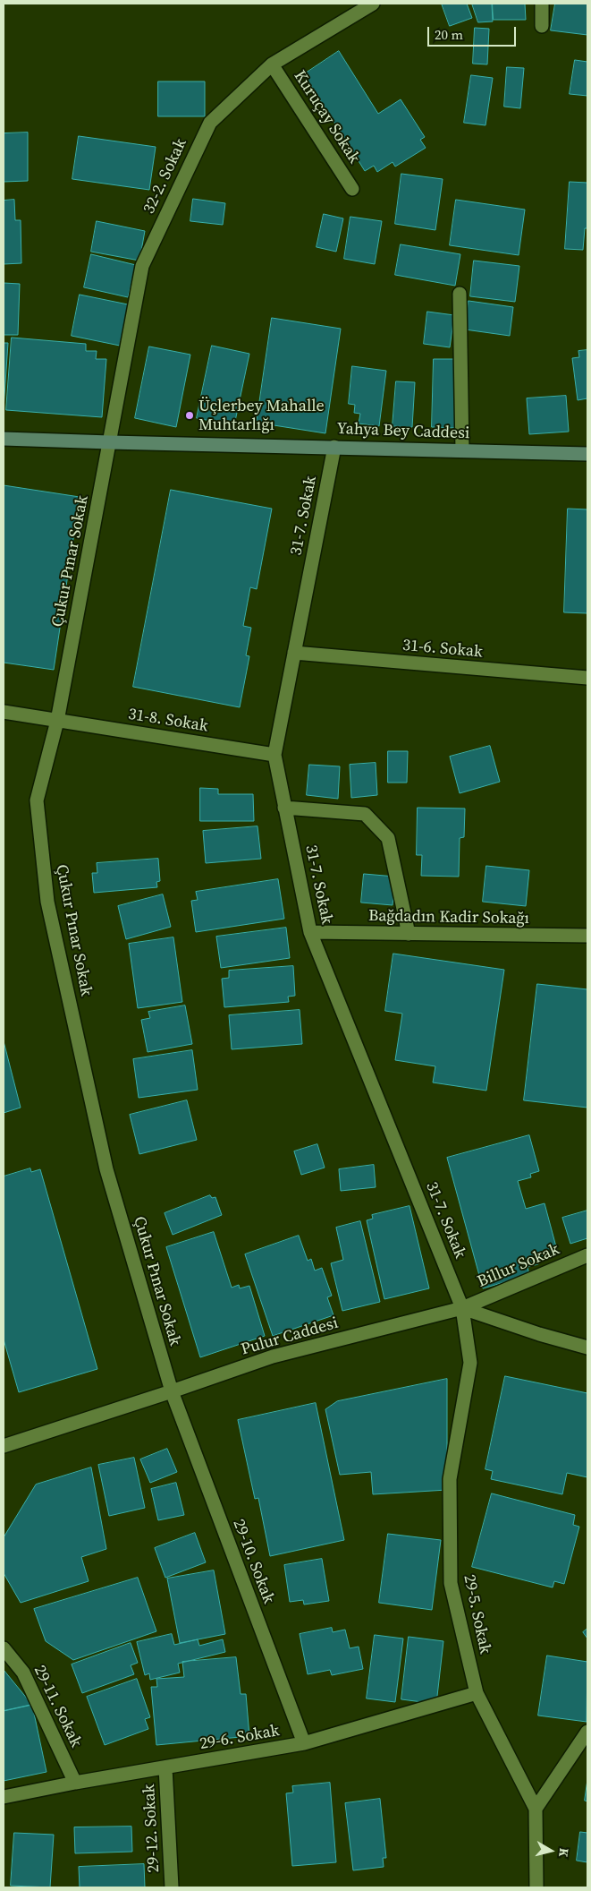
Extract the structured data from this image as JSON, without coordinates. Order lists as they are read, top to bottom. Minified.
{"streets":{"street":["Kuruçay Sokak","32-2. Sokak","Yahya Bey Caddesi","31-7. Sokak","Çukur Pınar Sokak","31-6. Sokak","31-8. Sokak","Bağdadın Kadir Sokağı","Billur Sokak","Pulur Caddesi","29-10. Sokak","29-5. Sokak","29-11. Sokak","29-6. Sokak","29-12. Sokak"]},"crossings":[["Kuruçay Sokak","32-2. Sokak"],["32-2. Sokak","Yahya Bey Caddesi"],["32-2. Sokak","Çukur Pınar Sokak"],["Yahya Bey Caddesi","31-7. Sokak"],["Yahya Bey Caddesi","Çukur Pınar Sokak"],["31-7. Sokak","31-6. Sokak"],["31-7. Sokak","31-8. Sokak"],["31-7. Sokak","Bağdadın Kadir Sokağı"],["31-7. Sokak","Billur Sokak"],["31-7. Sokak","Pulur Caddesi"],["31-7. Sokak","29-5. Sokak"],["Çukur Pınar Sokak","31-8. Sokak"],["Çukur Pınar Sokak","Pulur Caddesi"],["Çukur Pınar Sokak","29-10. Sokak"],["Billur Sokak","Pulur Caddesi"],["Billur Sokak","29-5. Sokak"],["Pulur Caddesi","29-10. Sokak"],["Pulur Caddesi","29-5. Sokak"],["29-10. Sokak","29-6. Sokak"],["29-5. Sokak","29-6. Sokak"],["29-11. Sokak","29-6. Sokak"],["29-6. Sokak","29-12. Sokak"]],"places":["Üçlerbey Mahalle Muhtarlığı"],"scale_bar":"20 m","north":"right"}
